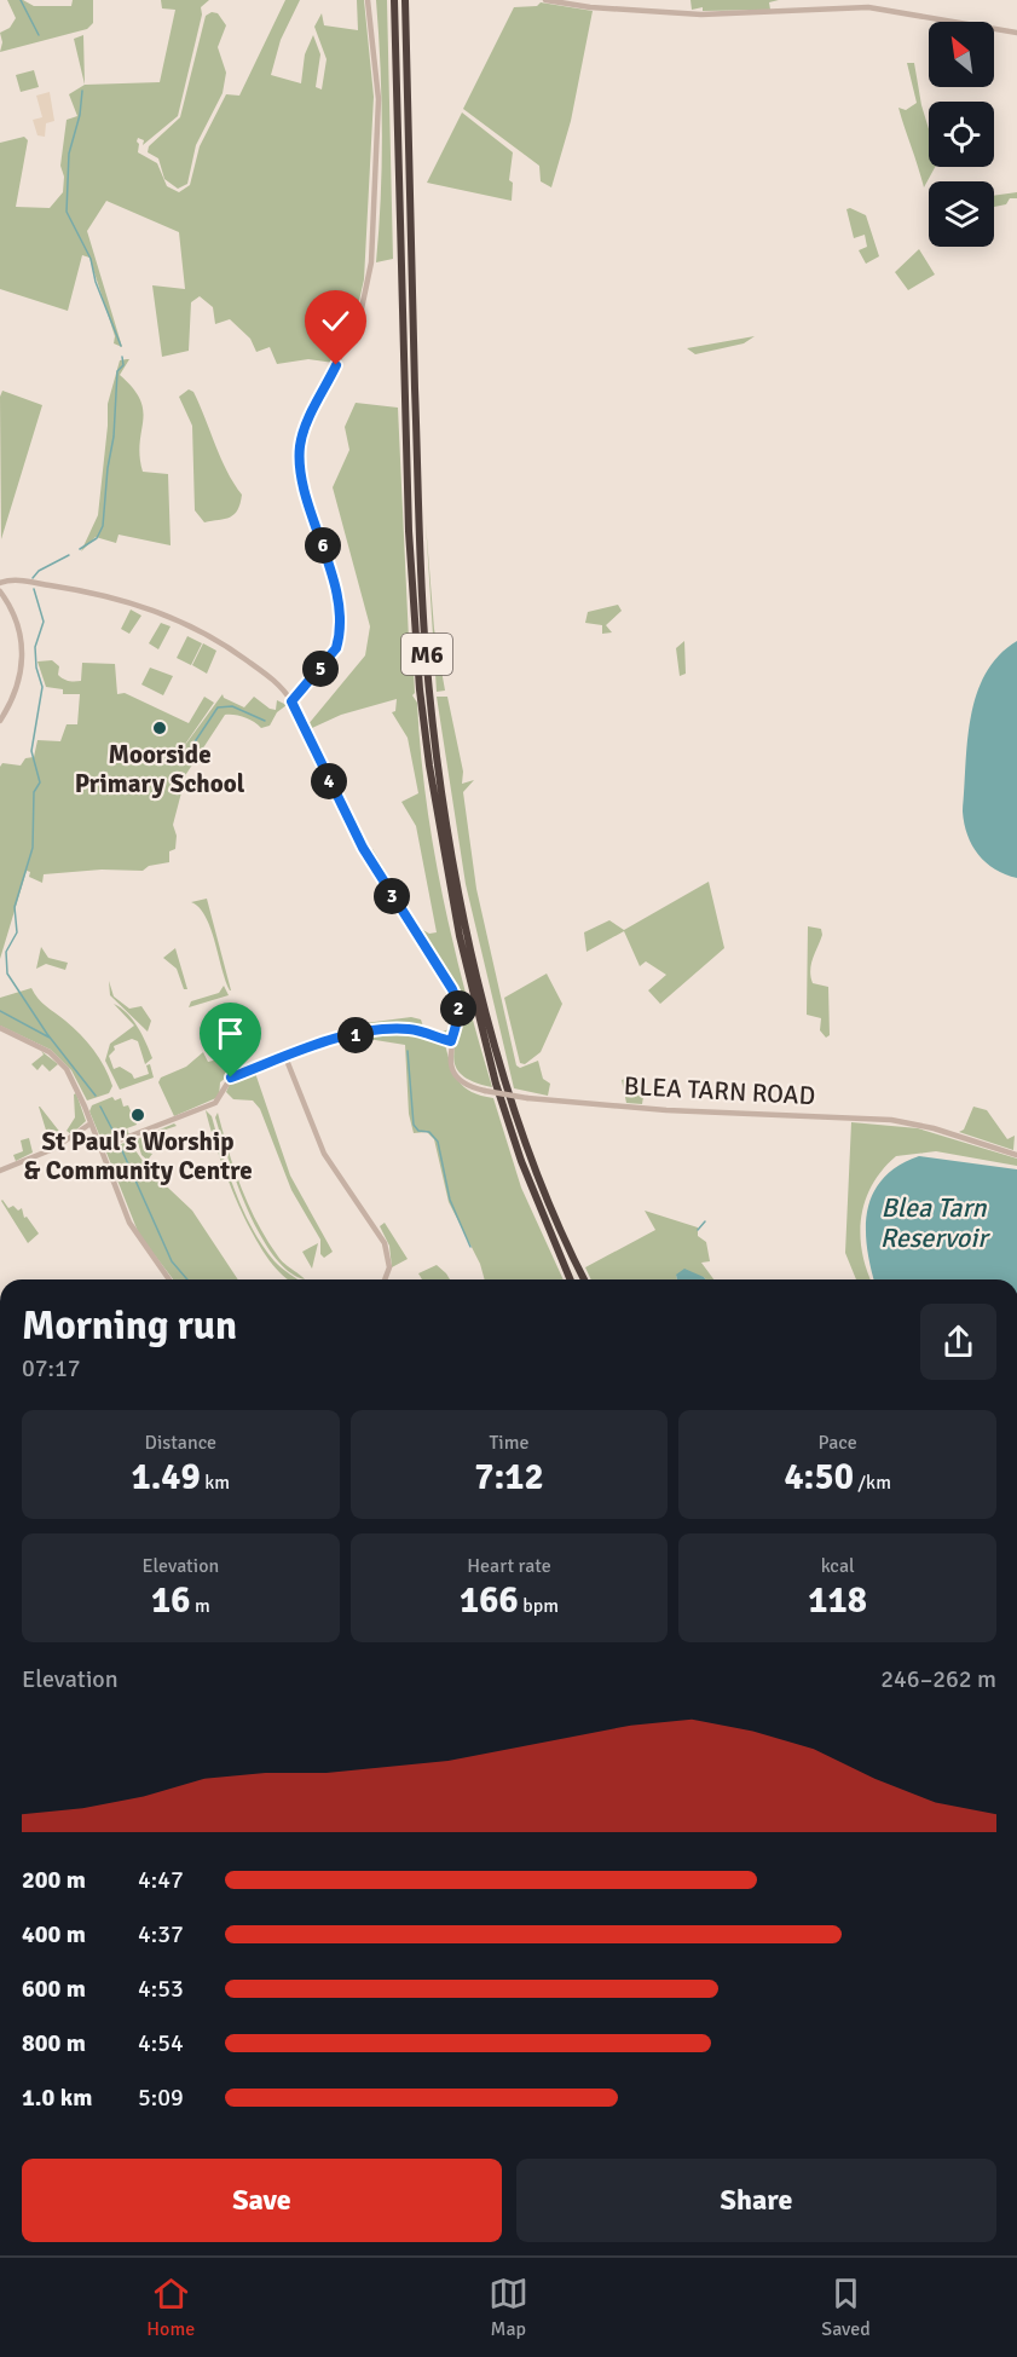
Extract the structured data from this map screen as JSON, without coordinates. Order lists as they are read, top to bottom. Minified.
{"streets":{"highway":["M6"],"street":["BLEA TARN ROAD"]},"water":["Blea Tarn Reservoir"],"places":["Moorside Primary School","St Paul's Worship & Community Centre"],"north":"top left","page":{"pins":["6","5","4","3","2","1"],"heading":["Morning run","07:17"],"stats":[["Distance","1.49 km"],["Time","7:12"],["Pace","4:50 /km"],["Elevation","16 m"],["Heart rate","166 bpm"],["kcal","118"]],"chart":["Elevation","246–262 m"],"list":[{"name":"200 m","note":"4:47"},{"name":"400 m","note":"4:37"},{"name":"600 m","note":"4:53"},{"name":"800 m","note":"4:54"},{"name":"1.0 km","note":"5:09"}],"buttons":["Save","Share"],"tabs":["Home","Map","Saved"]}}
